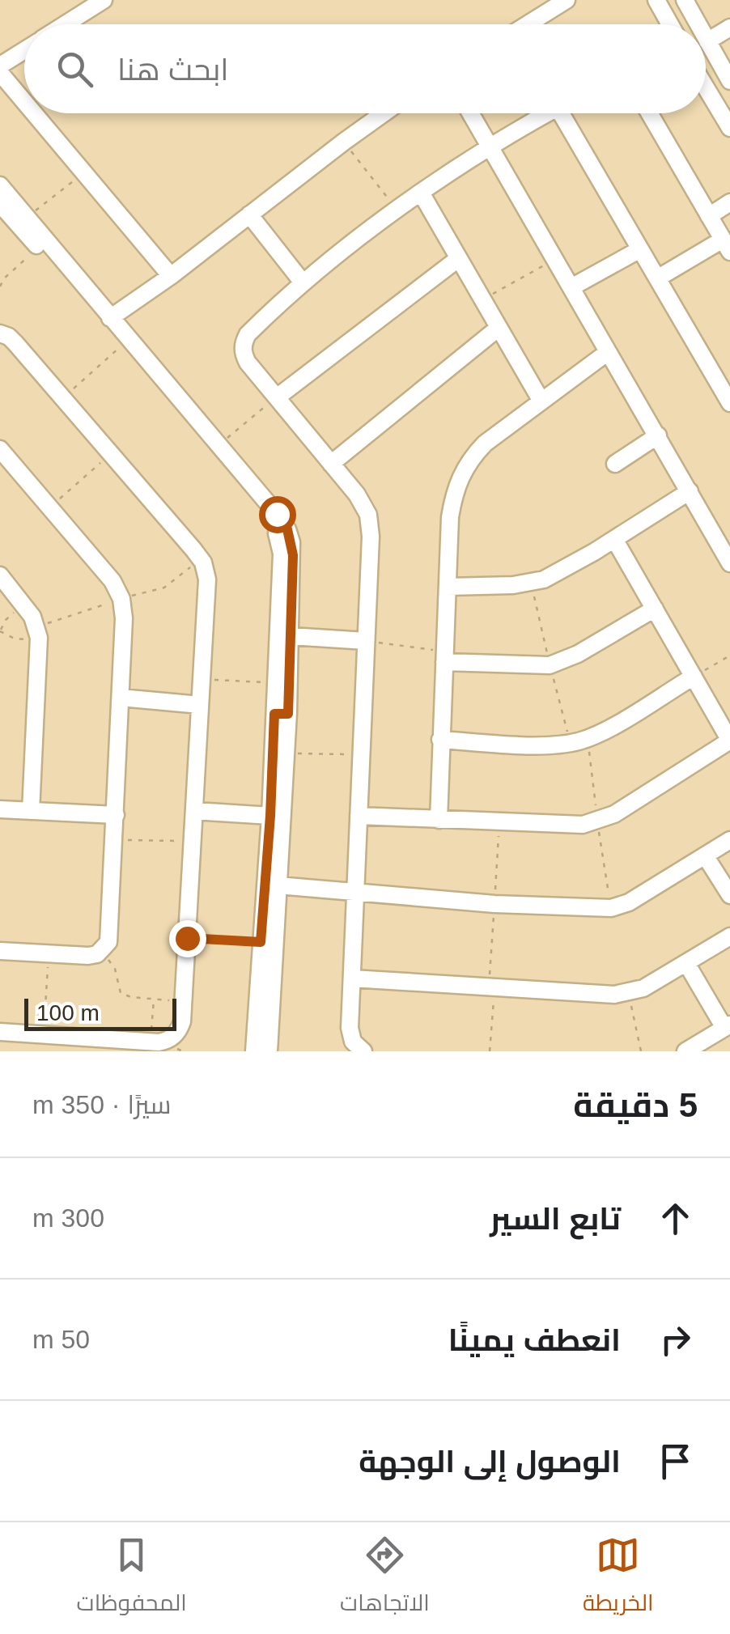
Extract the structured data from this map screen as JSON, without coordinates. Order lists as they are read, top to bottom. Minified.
{"scale_bar":"100 m","page":{"search":"ابحث هنا","scale":"100 m","heading":["5 دقيقة","سيرًا · 350 m"],"list":[["تابع السير","300 m"],["انعطف يمينًا","50 m"],"الوصول إلى الوجهة"],"nav":["الخريطة","الاتجاهات","المحفوظات"]}}
